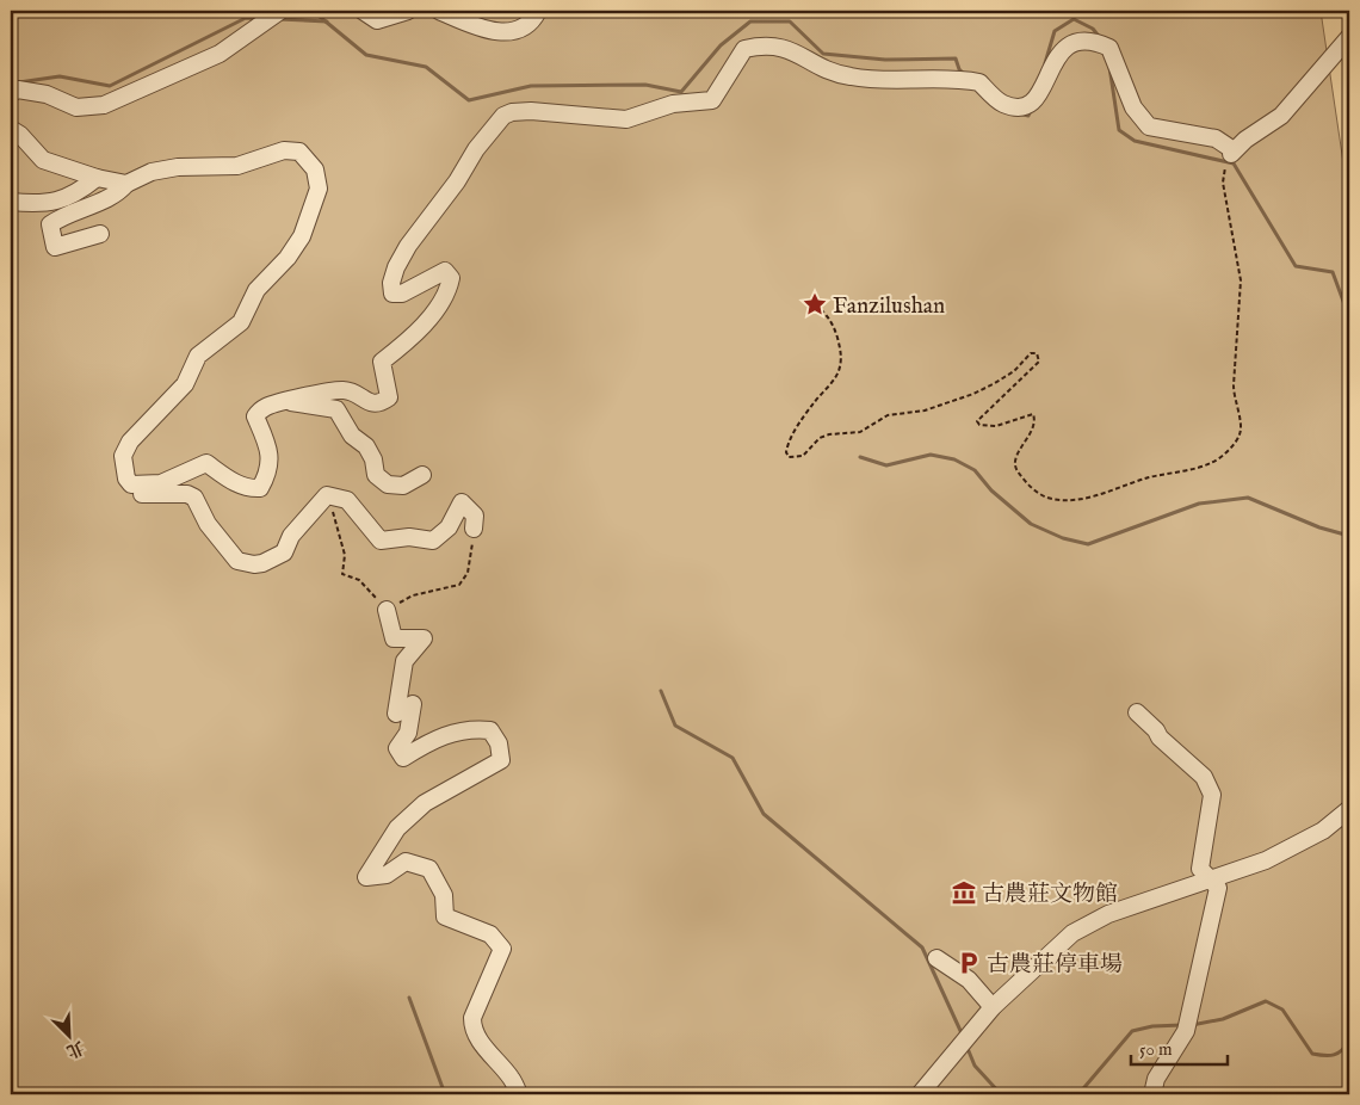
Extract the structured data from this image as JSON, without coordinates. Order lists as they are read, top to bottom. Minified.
{"places":{"place":["Fanzilushan"],"museum":["古農莊文物館"],"parking":["古農莊停車場"]},"scale_bar":"50 m","north":"bottom right"}
